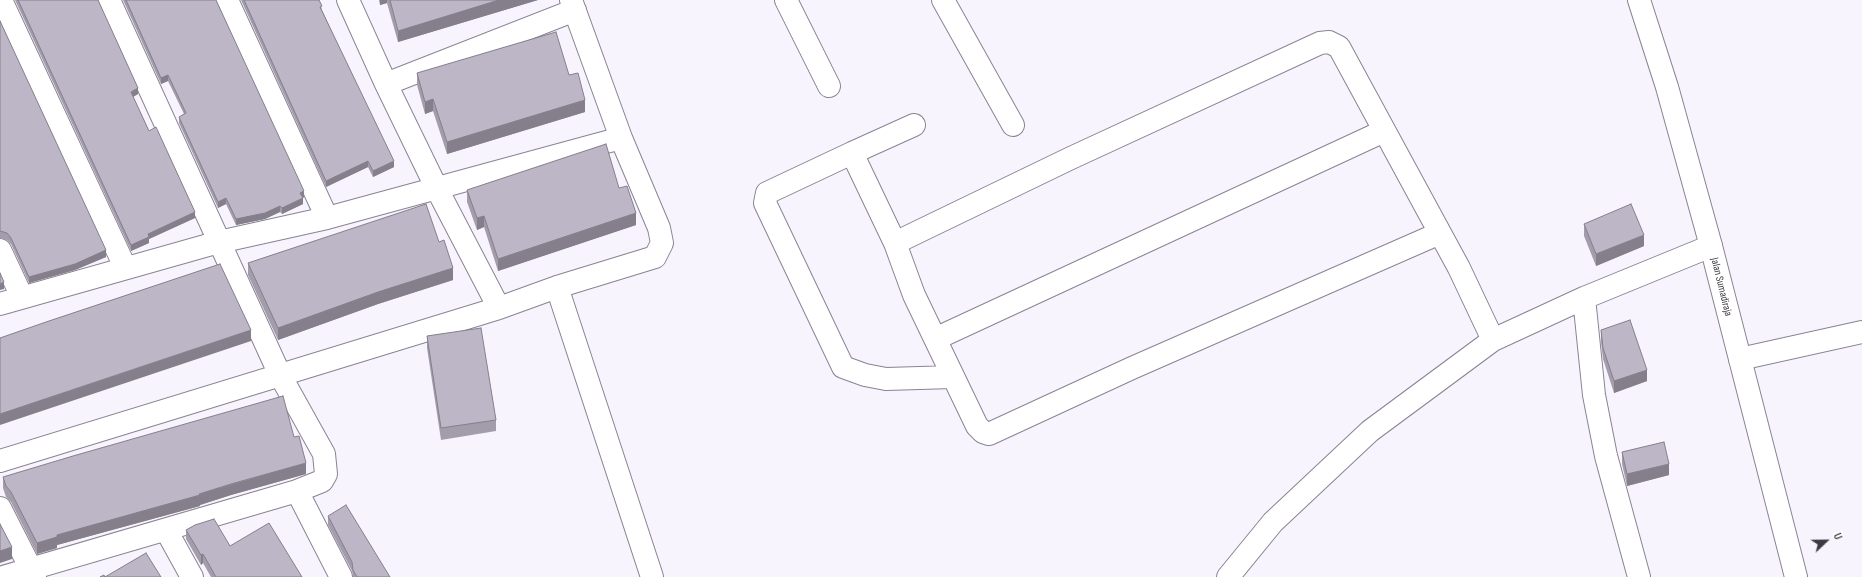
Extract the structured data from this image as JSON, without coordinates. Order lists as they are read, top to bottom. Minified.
{"streets":{"street":["Jalan Sumadiraja"]},"north":"right"}
